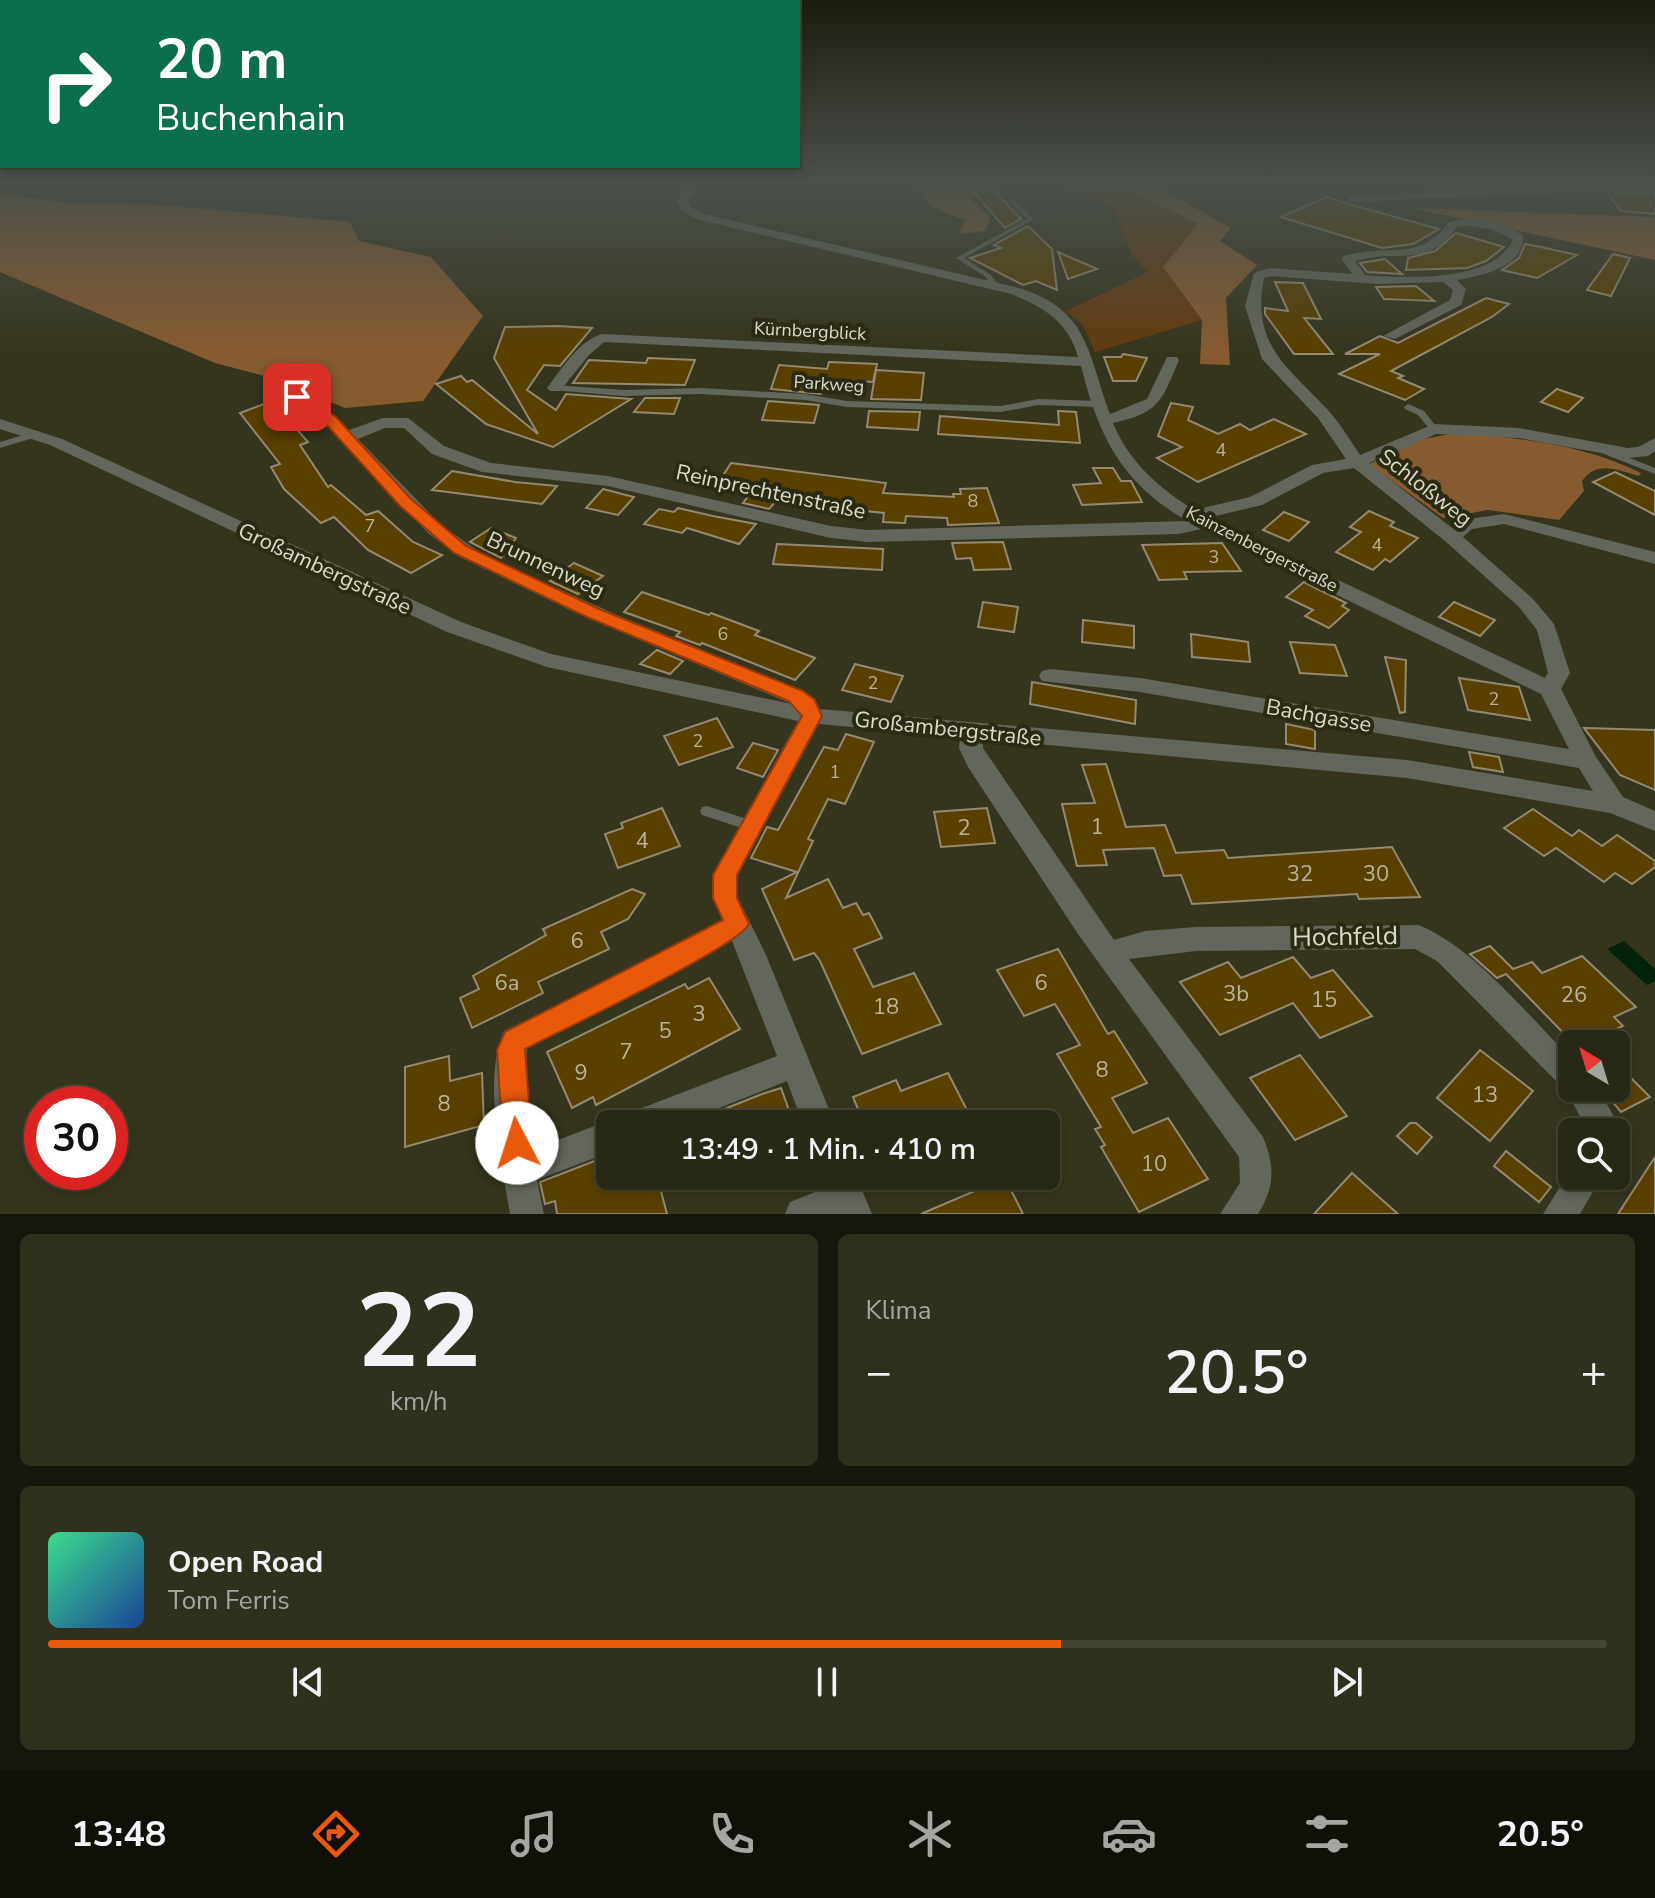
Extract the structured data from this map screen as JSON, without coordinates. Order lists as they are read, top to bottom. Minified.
{"streets":{"street":["Kürnbergblick","Schloßweg","Reinprechtenstraße","Kainzenbergerstraße","Brunnenweg","Großambergstraße","Bachgasse","Hochfeld"],"lane":["Parkweg"]},"crossings":[["Kürnbergblick","Parkweg"],["Kürnbergblick","Kainzenbergerstraße"],["Parkweg","Kainzenbergerstraße"],["Schloßweg","Reinprechtenstraße"],["Schloßweg","Kainzenbergerstraße"],["Reinprechtenstraße","Kainzenbergerstraße"],["Reinprechtenstraße","Brunnenweg"],["Brunnenweg","Großambergstraße"]],"house_numbers":["4","8","7","4","3","6","2","2","2","1","1","2","4","32","30","6","6a","6","3b","26","15","18","3","5","7","8","9","13","8","10"],"north":"top left","page":{"turn":["20 m","Buchenhain"],"limit":"30","trip":"13:49 · 1 Min. · 410 m","tile":[["22","km/h"],"Klima"],"heat":["−","20.5°","+"],"song":["Open Road","Tom Ferris"],"tabs":["13:48","20.5°"]}}
